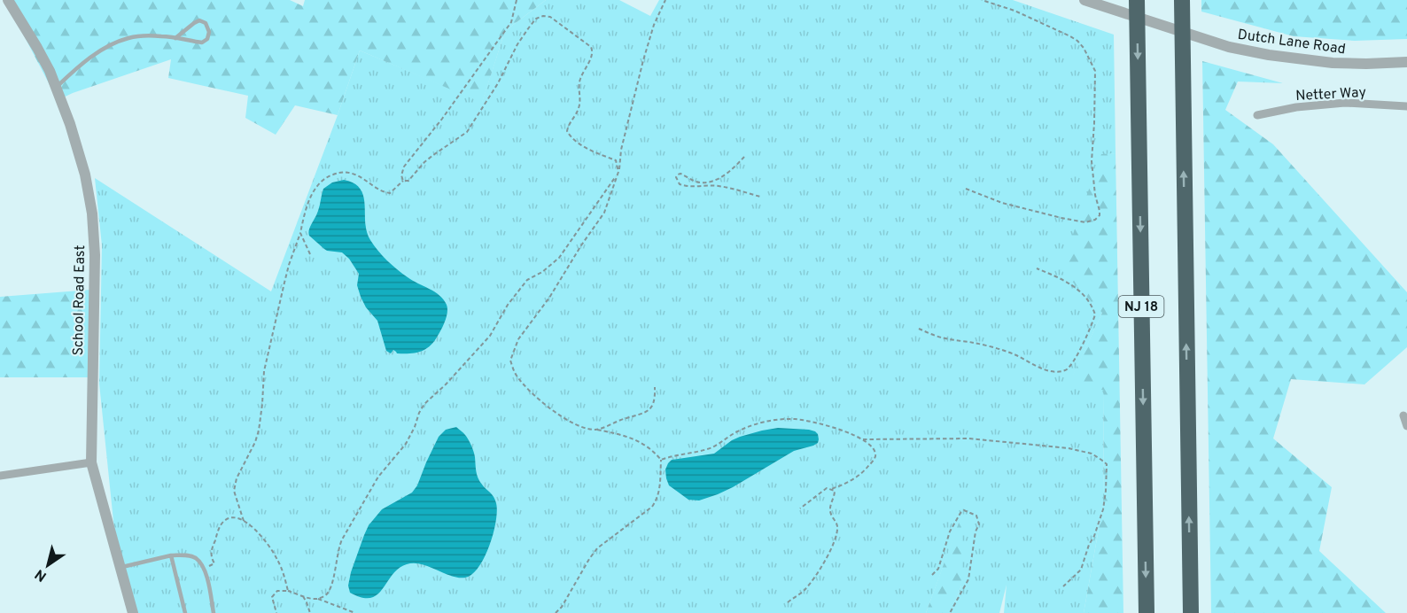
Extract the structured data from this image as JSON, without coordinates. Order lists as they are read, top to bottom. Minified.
{"streets":{"highway":["NJ 18"],"street":["Dutch Lane Road","Netter Way","School Road East"]},"north":"bottom left"}
